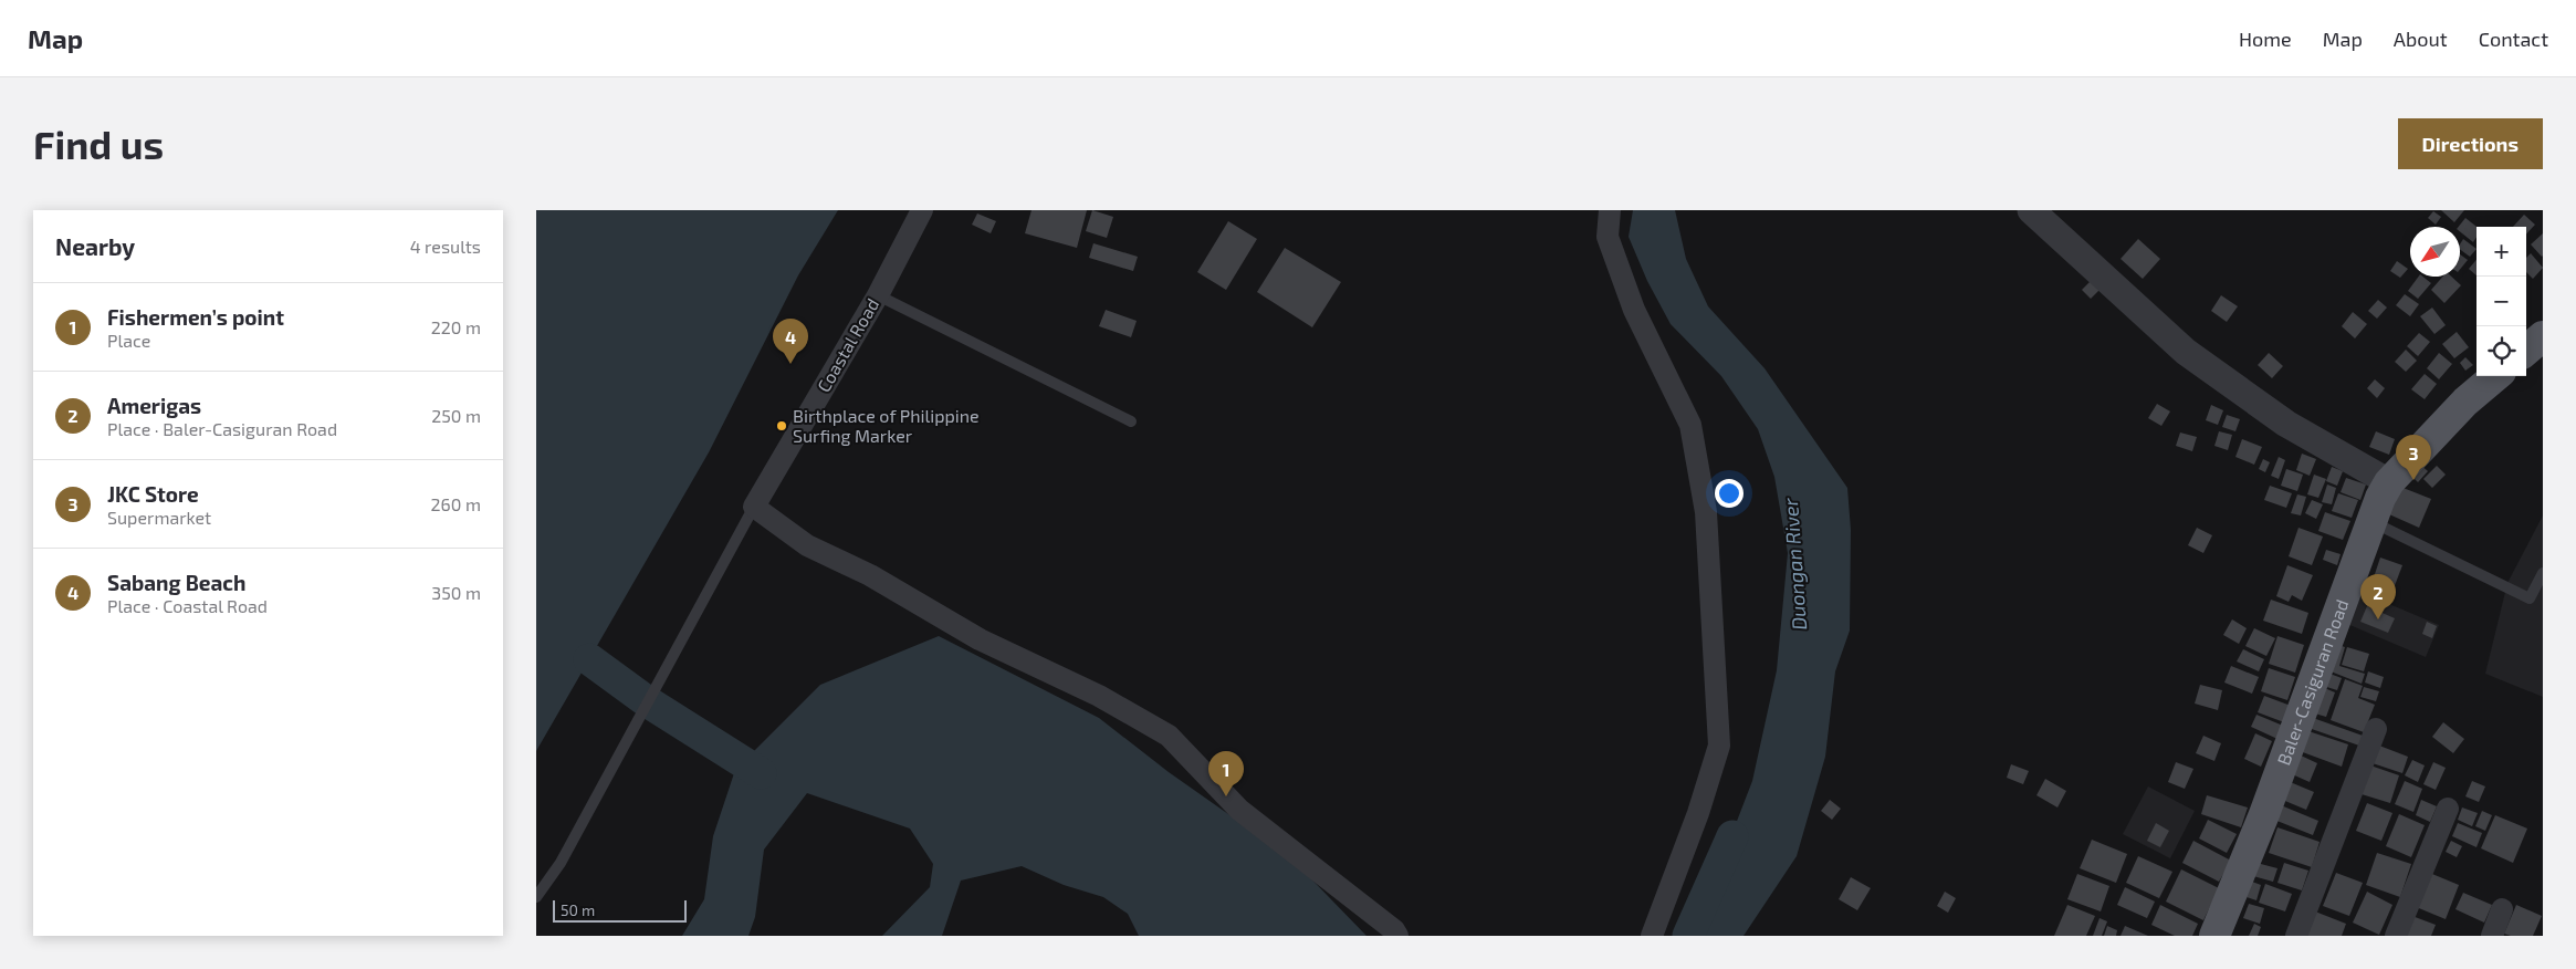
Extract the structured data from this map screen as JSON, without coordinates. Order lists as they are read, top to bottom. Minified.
{"streets":{"main road":["Baler-Casiguran Road"],"street":["Coastal Road"]},"water":["Duongan River"],"places":["Birthplace of Philippine Surfing Marker"],"scale_bar":"50 m","north":"bottom left","page":{"header":"Map","nav":["Home","Map","About","Contact"],"buttons":"Directions","title":"Find us","heading":["Nearby","4 results"],"map_buttons":["+","−"],"list":[{"mark":"1","name":"Fishermen’s point","note":"Place","value":"220 m"},{"mark":"2","name":"Amerigas","note":"Place · Baler-Casiguran Road","value":"250 m"},{"mark":"3","name":"JKC Store","note":"Supermarket","value":"260 m"},{"mark":"4","name":"Sabang Beach","note":"Place · Coastal Road","value":"350 m"}],"pins":["4","3","2","1"],"scale":"50 m"}}
